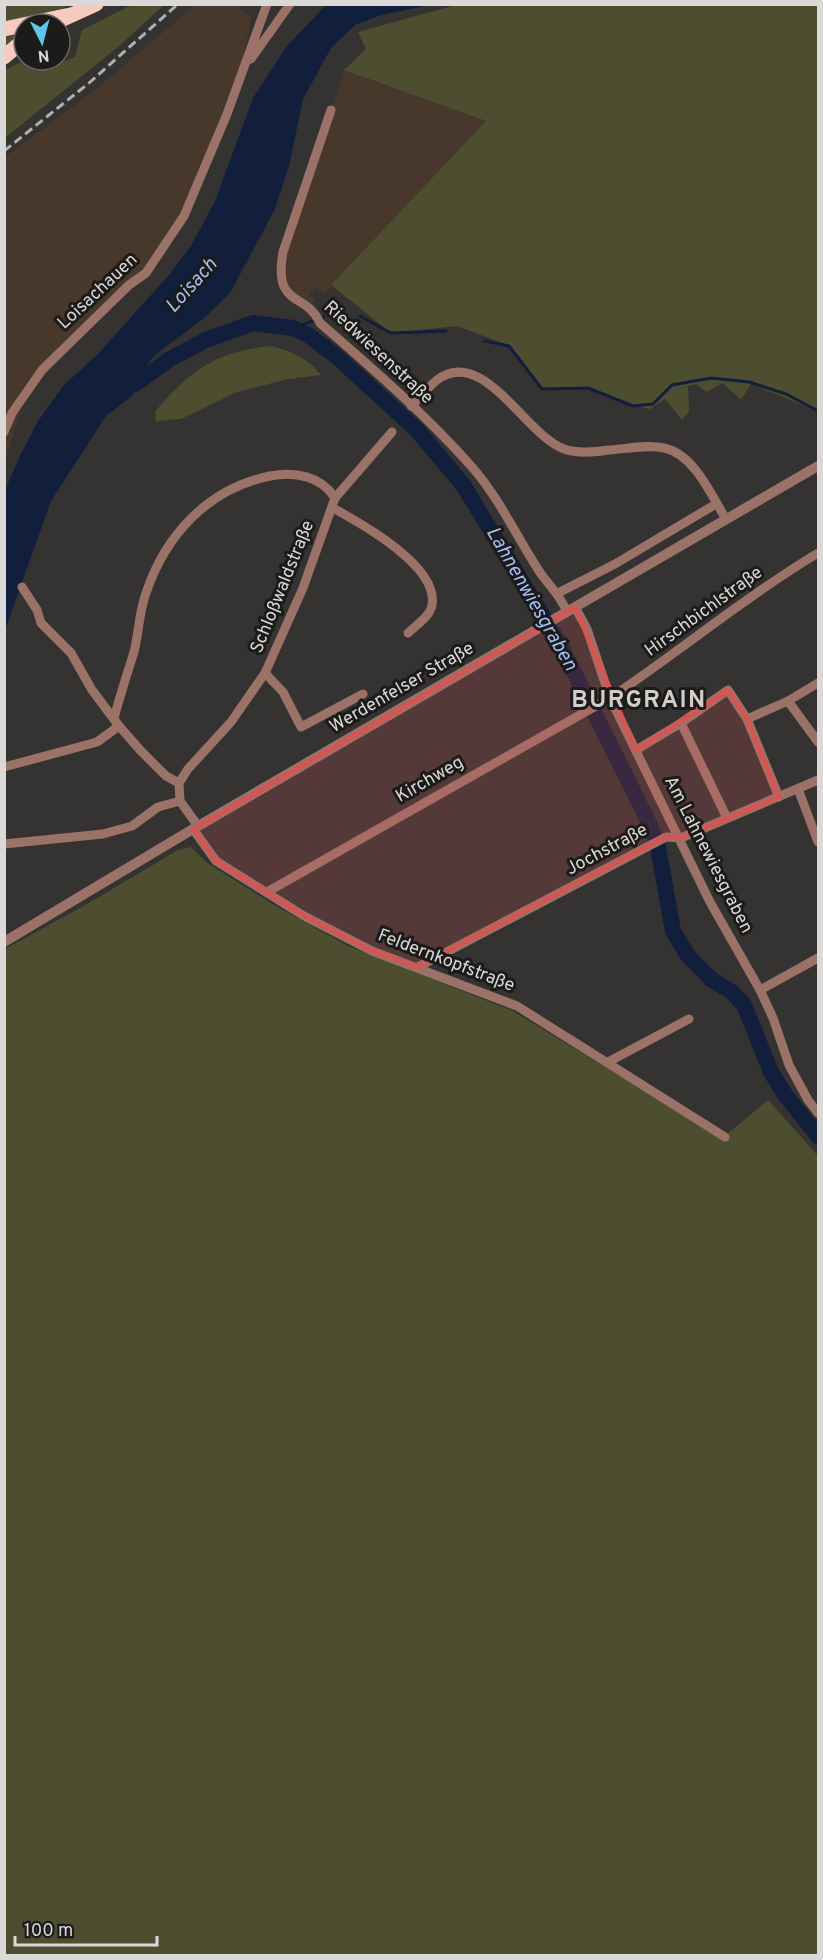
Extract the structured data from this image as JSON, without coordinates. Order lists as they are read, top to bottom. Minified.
{"streets":{"street":["Loisachauen","Riedwiesenstraße","Schloßwaldstraße","Hirschbichlstraße","Werdenfelser Straße","Kirchweg","Jochstraße","Am Lahnewiesgraben","Feldernkopfstraße"]},"crossings":[["Riedwiesenstraße","Werdenfelser Straße"],["Riedwiesenstraße","Am Lahnewiesgraben"],["Hirschbichlstraße","Kirchweg"],["Hirschbichlstraße","Am Lahnewiesgraben"],["Werdenfelser Straße","Am Lahnewiesgraben"],["Werdenfelser Straße","Feldernkopfstraße"],["Kirchweg","Am Lahnewiesgraben"],["Kirchweg","Feldernkopfstraße"],["Jochstraße","Am Lahnewiesgraben"],["Jochstraße","Feldernkopfstraße"]],"districts":["BURGRAIN"],"water":["Loisach","Lahnenwiesgraben"],"scale_bar":"100 m","north":"bottom"}
